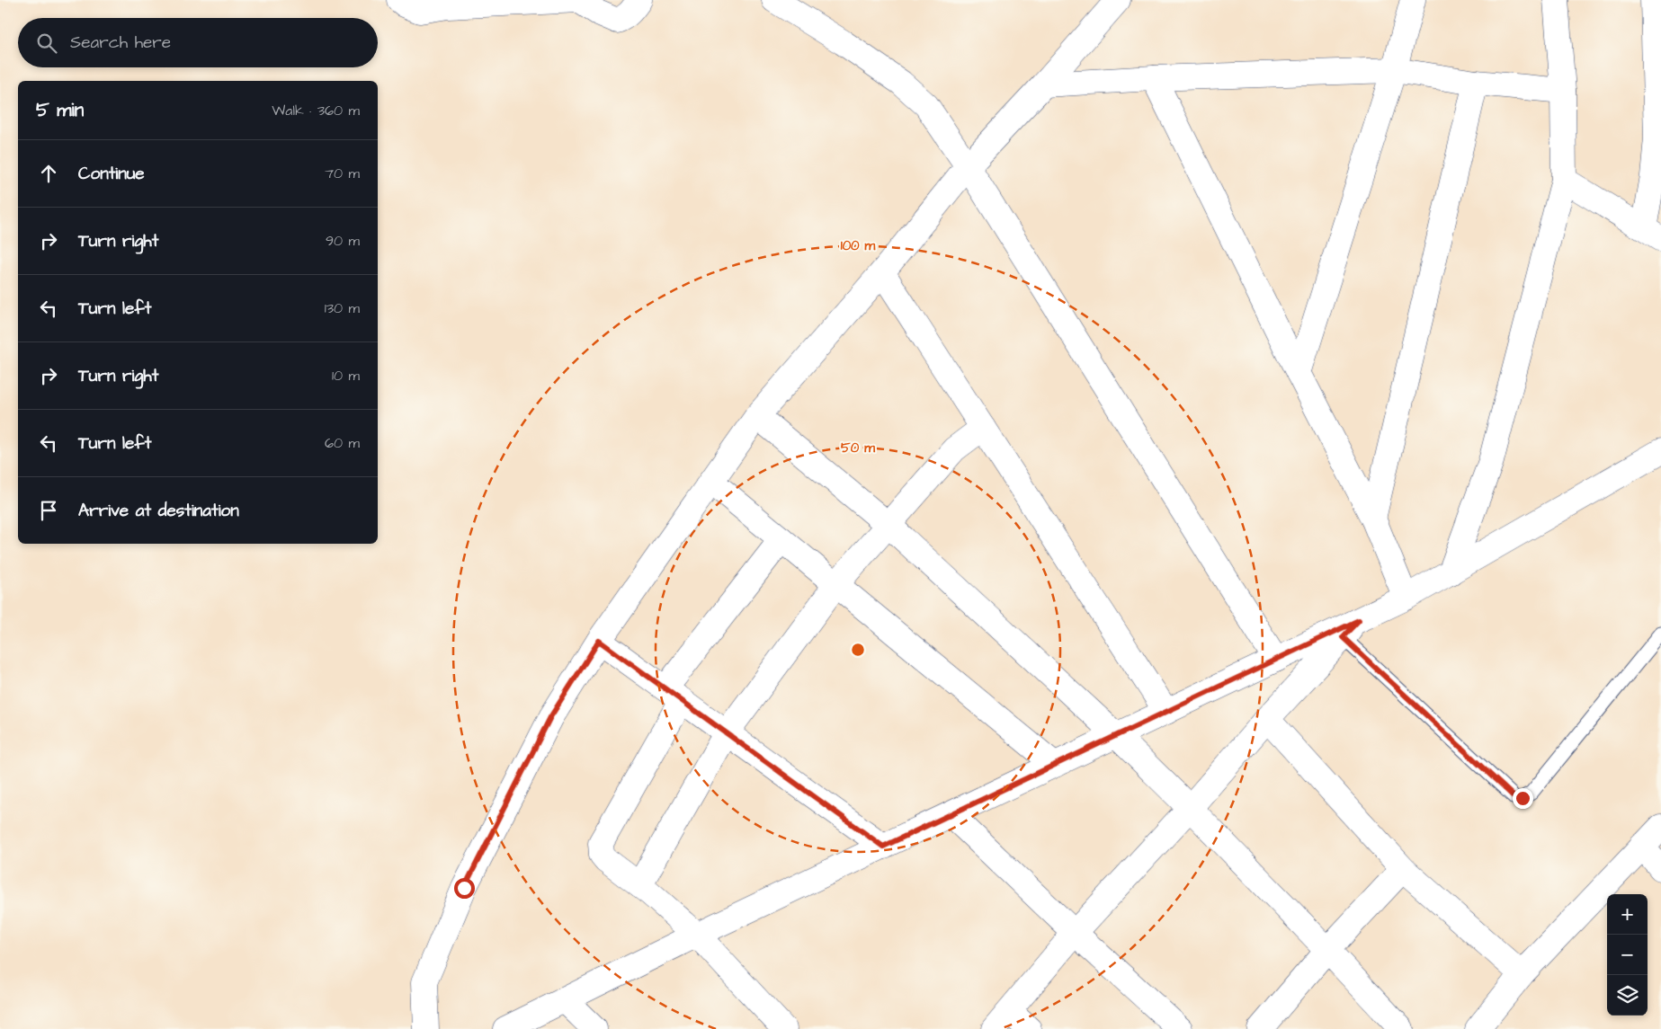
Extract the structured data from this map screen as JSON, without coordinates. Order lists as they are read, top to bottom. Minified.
{"page":{"search":"Search here","heading":["5 min","Walk · 360 m"],"list":[["Continue","70 m"],["Turn right","90 m"],["Turn left","130 m"],["Turn right","10 m"],["Turn left","60 m"],"Arrive at destination"],"map_buttons":["+","−"]},"rings":["100 m","50 m"]}
